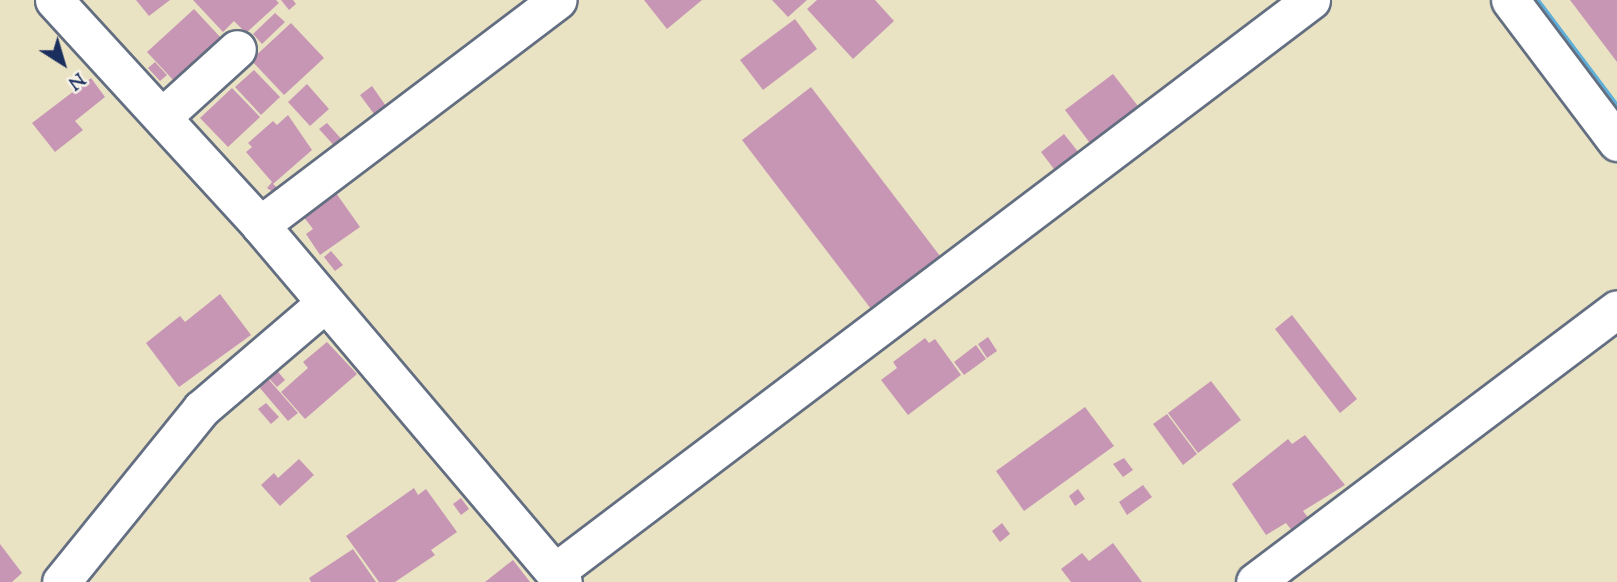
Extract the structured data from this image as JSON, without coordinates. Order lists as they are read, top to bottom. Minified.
{"north":"bottom right"}
